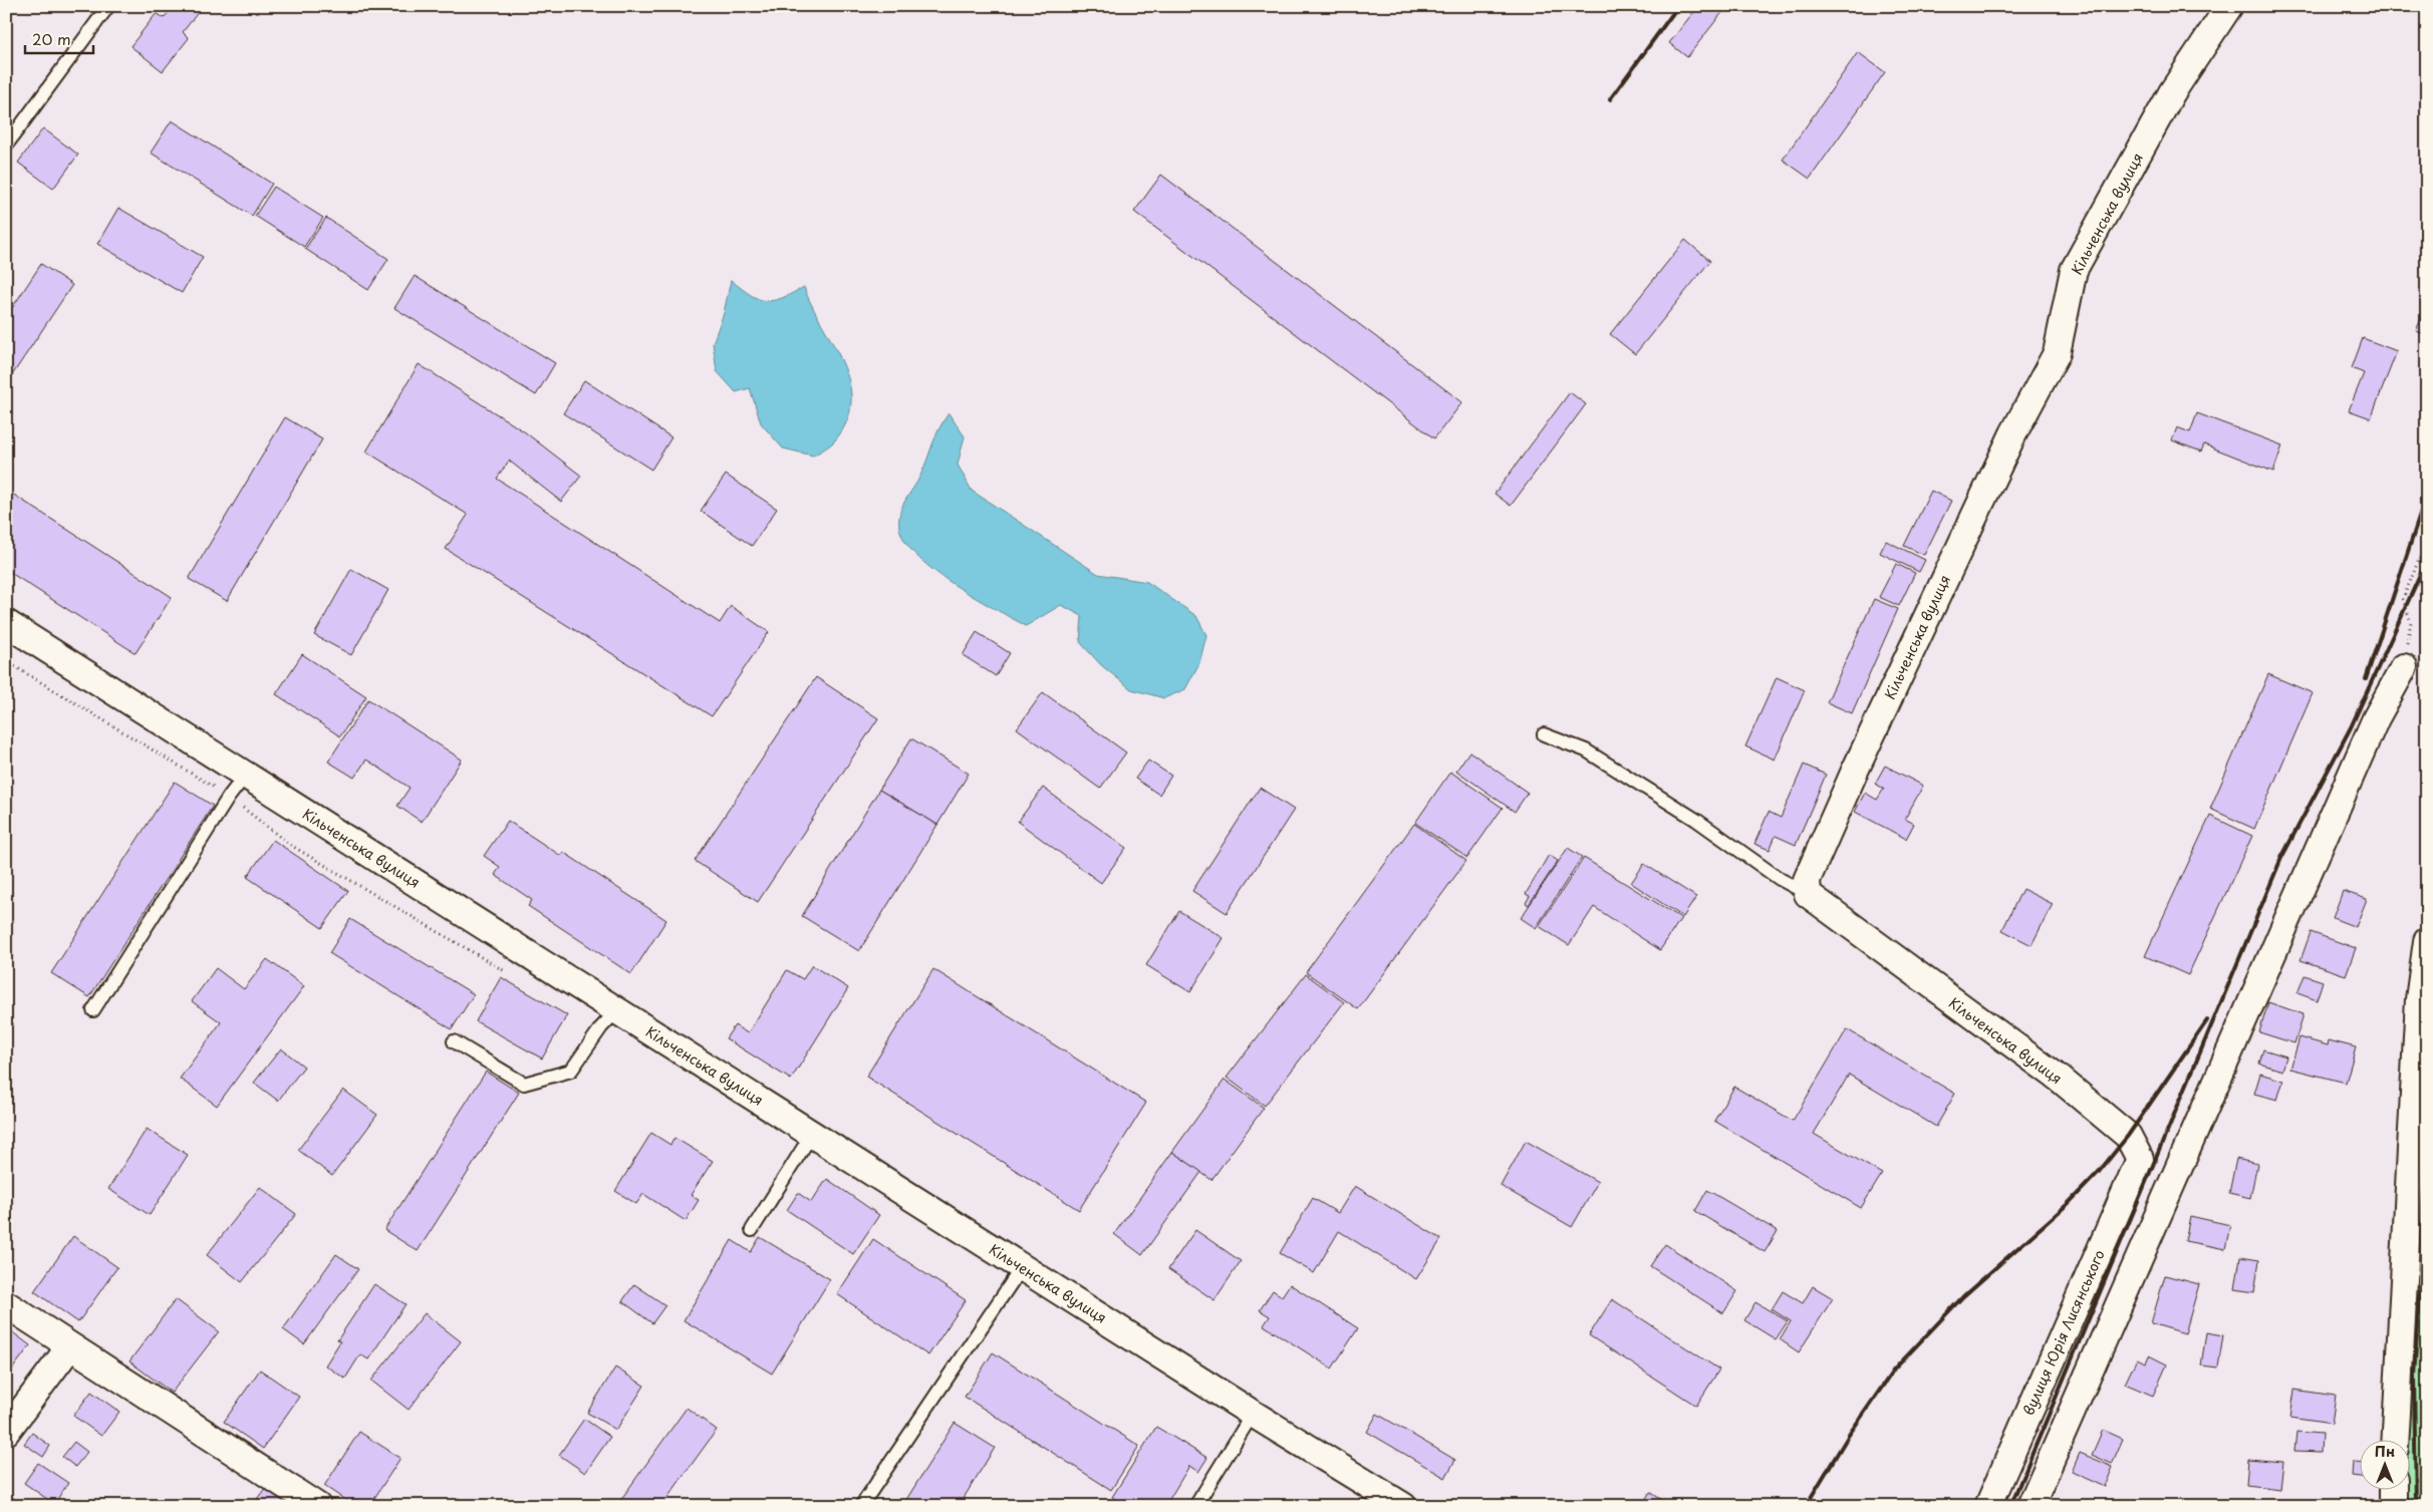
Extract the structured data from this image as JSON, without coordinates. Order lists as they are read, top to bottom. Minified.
{"streets":{"street":["Кільченська вулиця","вулиця Юрія Лисянського"]},"crossings":[["Кільченська вулиця","вулиця Юрія Лисянського"]],"scale_bar":"20 m","north":"top"}
